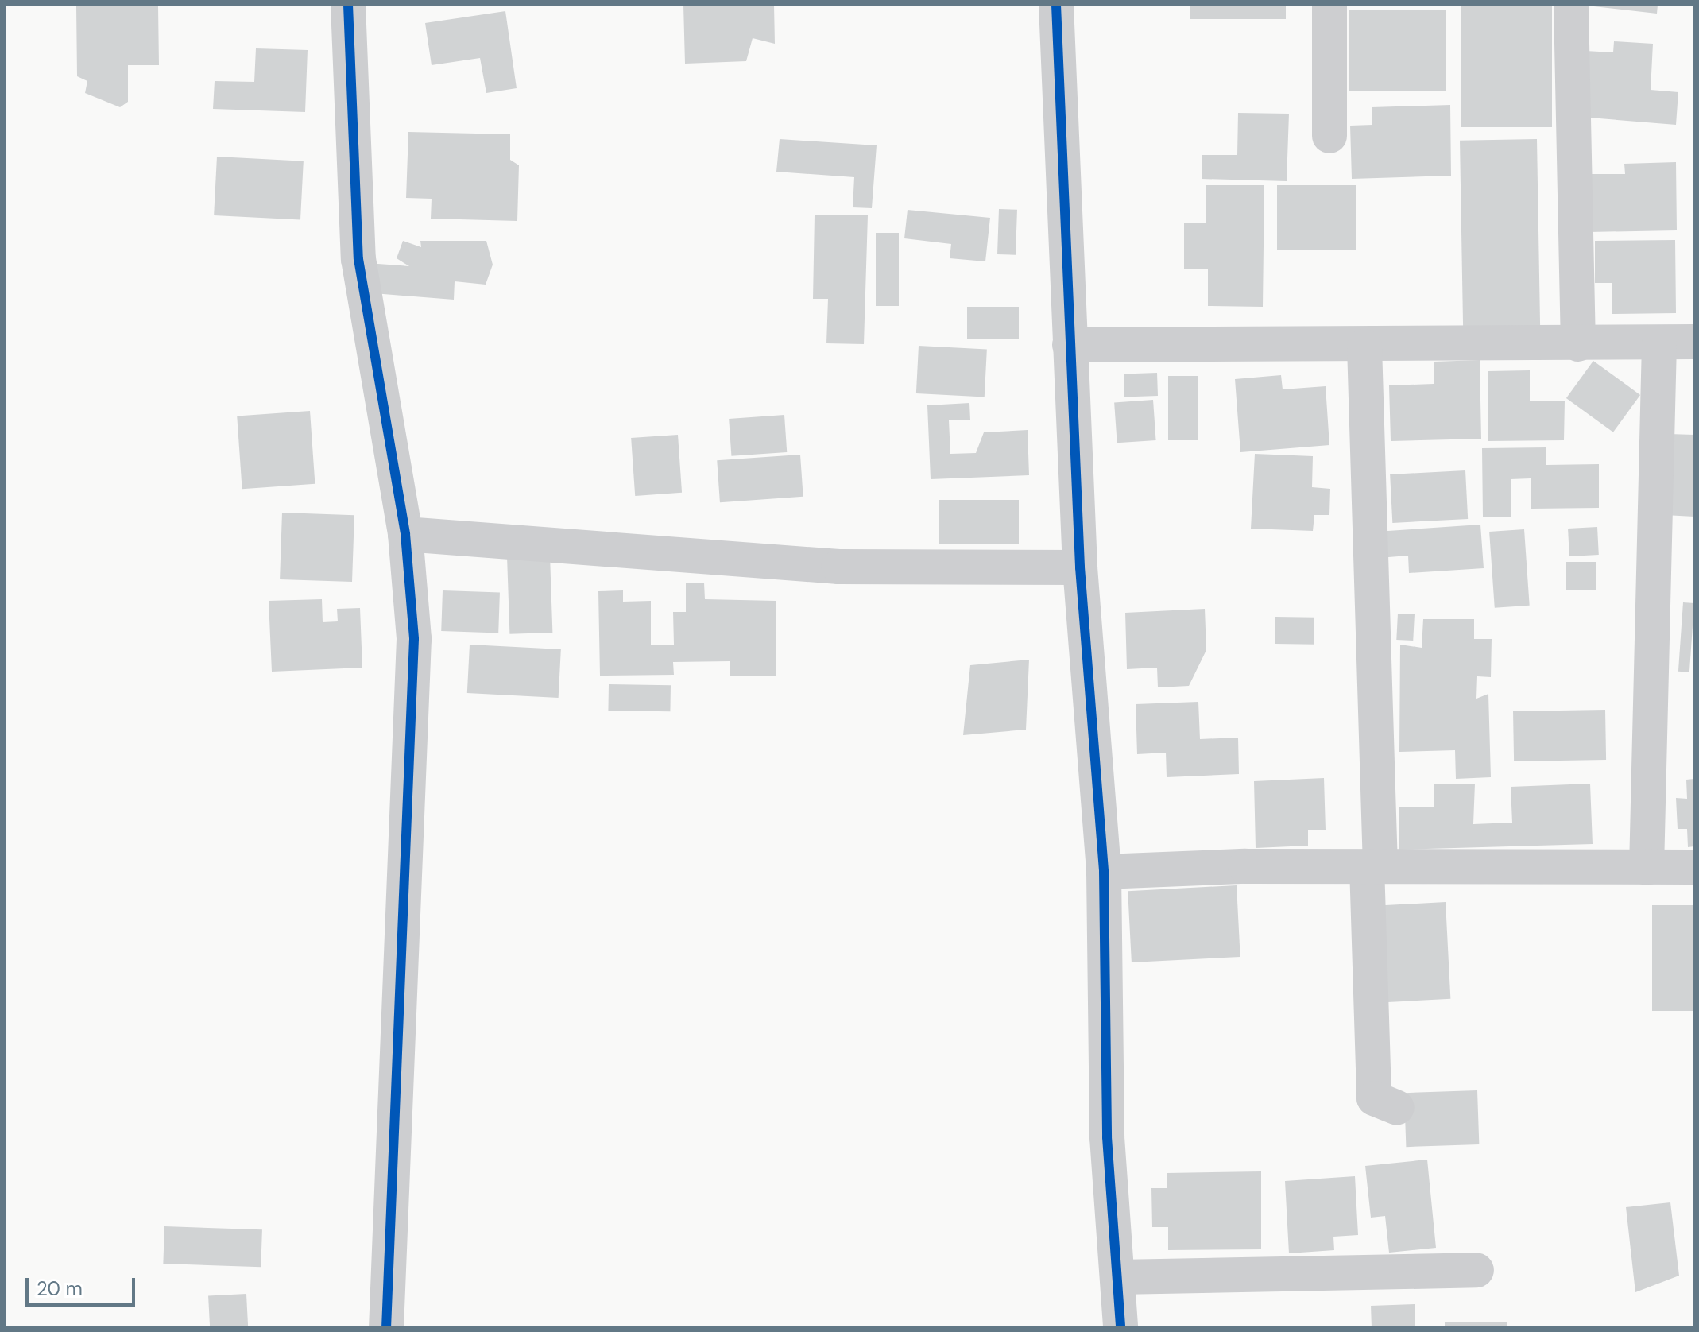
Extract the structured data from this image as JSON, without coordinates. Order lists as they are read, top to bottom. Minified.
{"scale_bar":"20 m"}
